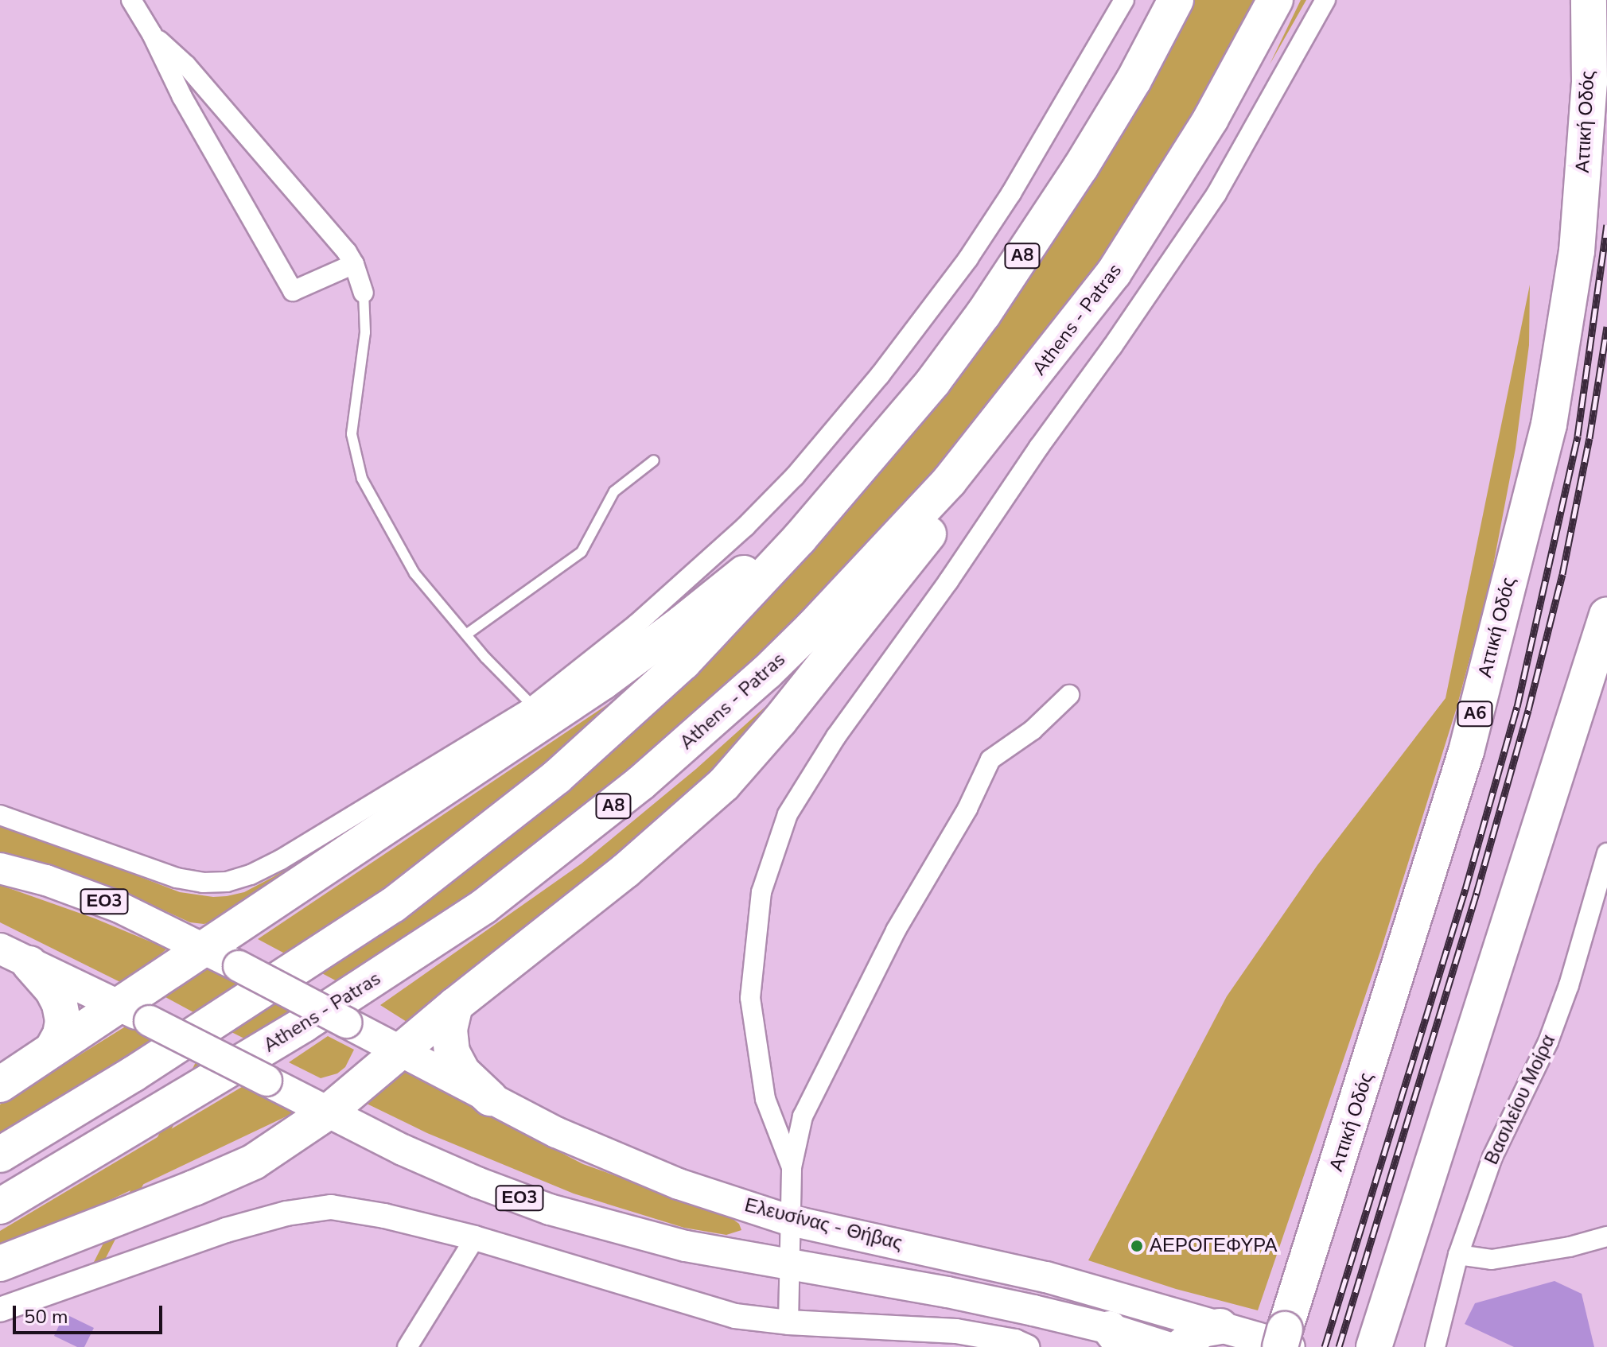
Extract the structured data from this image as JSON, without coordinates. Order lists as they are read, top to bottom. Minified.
{"streets":{"highway":["Αττική Οδός","Α8","Athens - Patras","Α6"],"main road":["ΕΟ3","Ελευσίνας - Θήβας"],"street":["Βασιλείου Μοίρα"]},"crossings":[["Αττική Οδός","Ελευσίνας - Θήβας"],["ΕΟ3","Ελευσίνας - Θήβας"]],"places":["ΑΕΡΟΓΕΦΥΡΑ"],"scale_bar":"50 m"}
